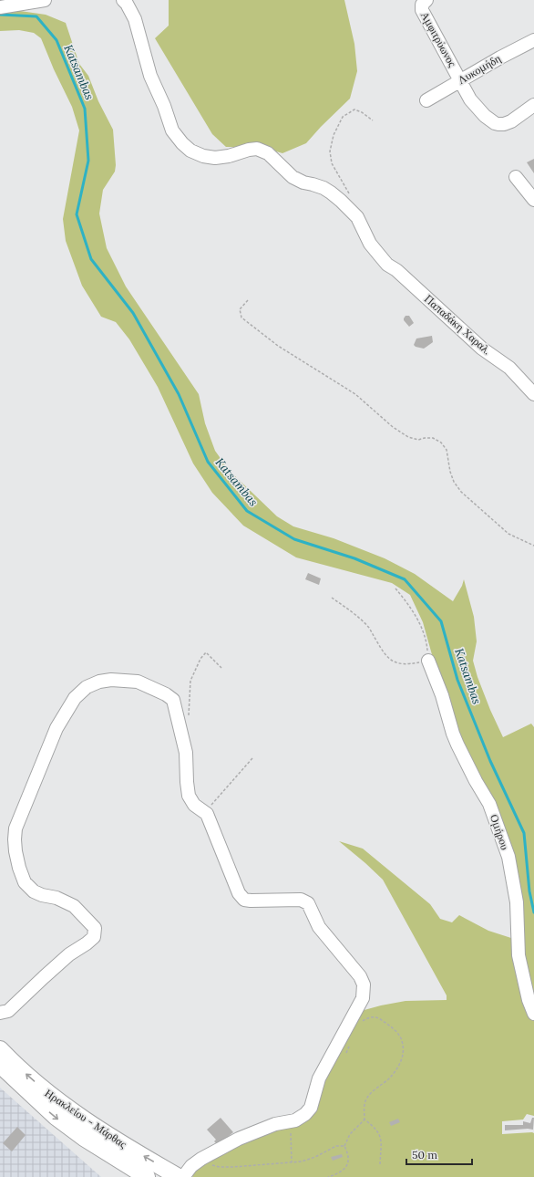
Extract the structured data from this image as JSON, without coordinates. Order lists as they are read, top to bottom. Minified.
{"streets":{"main road":["Ηρακλείου - Μάρθας"],"street":["Αμφιτρύωνος","Λυκομήδη","Παπαδάκη Χαραλ.","Ομήρου"]},"crossings":[["Αμφιτρύωνος","Λυκομήδη"]],"water":["Katsambas"],"scale_bar":"50 m"}
